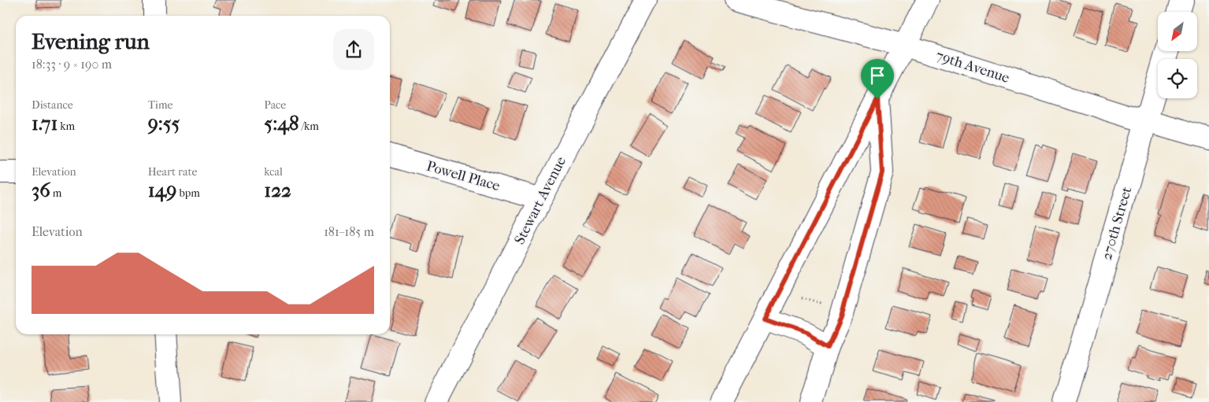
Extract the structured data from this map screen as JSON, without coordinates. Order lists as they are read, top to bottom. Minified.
{"streets":{"street":["79th Avenue","Powell Place","Stewart Avenue","270th Street"]},"crossings":[["79th Avenue","270th Street"],["Powell Place","Stewart Avenue"]],"north":"bottom left","page":{"heading":["Evening run","18:33 · 9 × 190 m"],"stats":[["Distance","1.71 km"],["Time","9:55"],["Pace","5:48 /km"],["Elevation","36 m"],["Heart rate","149 bpm"],["kcal","122"]],"chart":["Elevation","181–185 m"]}}
